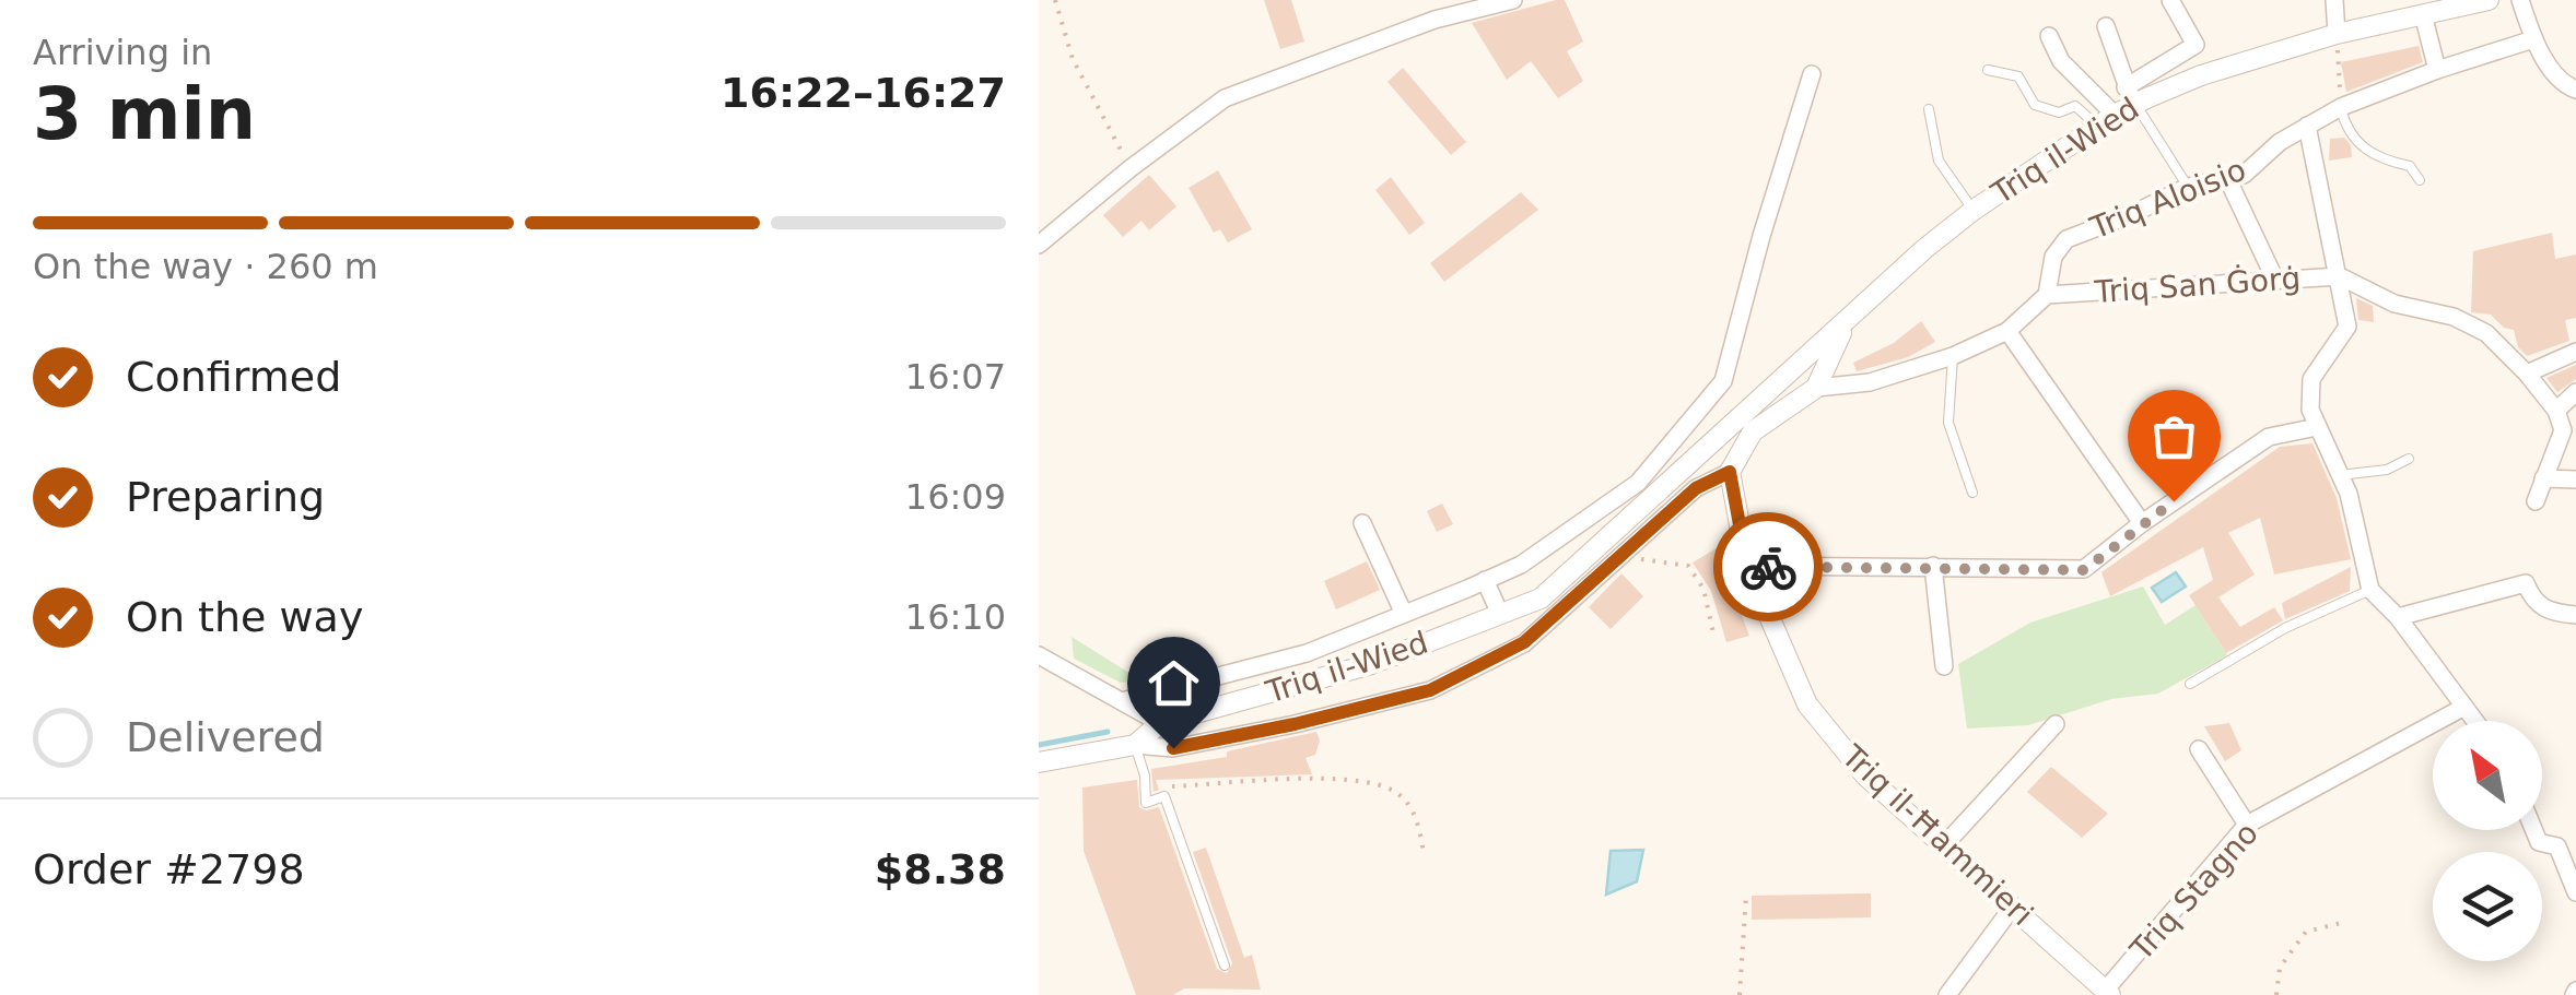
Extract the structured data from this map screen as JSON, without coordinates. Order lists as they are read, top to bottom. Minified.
{"streets":{"street":["Triq il-Wied","Triq Aloisio","Triq San Ġorġ","Triq il-Ħammieri","Triq Stagno"]},"crossings":[["Triq il-Wied","Triq il-Ħammieri"],["Triq Aloisio","Triq San Ġorġ"],["Triq il-Ħammieri","Triq Stagno"]],"north":"top left","page":{"heading":["3 min","Arriving in","16:22–16:27"],"panel":["Order #2798","$8.38"],"bar":"On the way · 260 m","list":[["Confirmed","16:07"],["Preparing","16:09"],["On the way","16:10"],"Delivered"]}}
